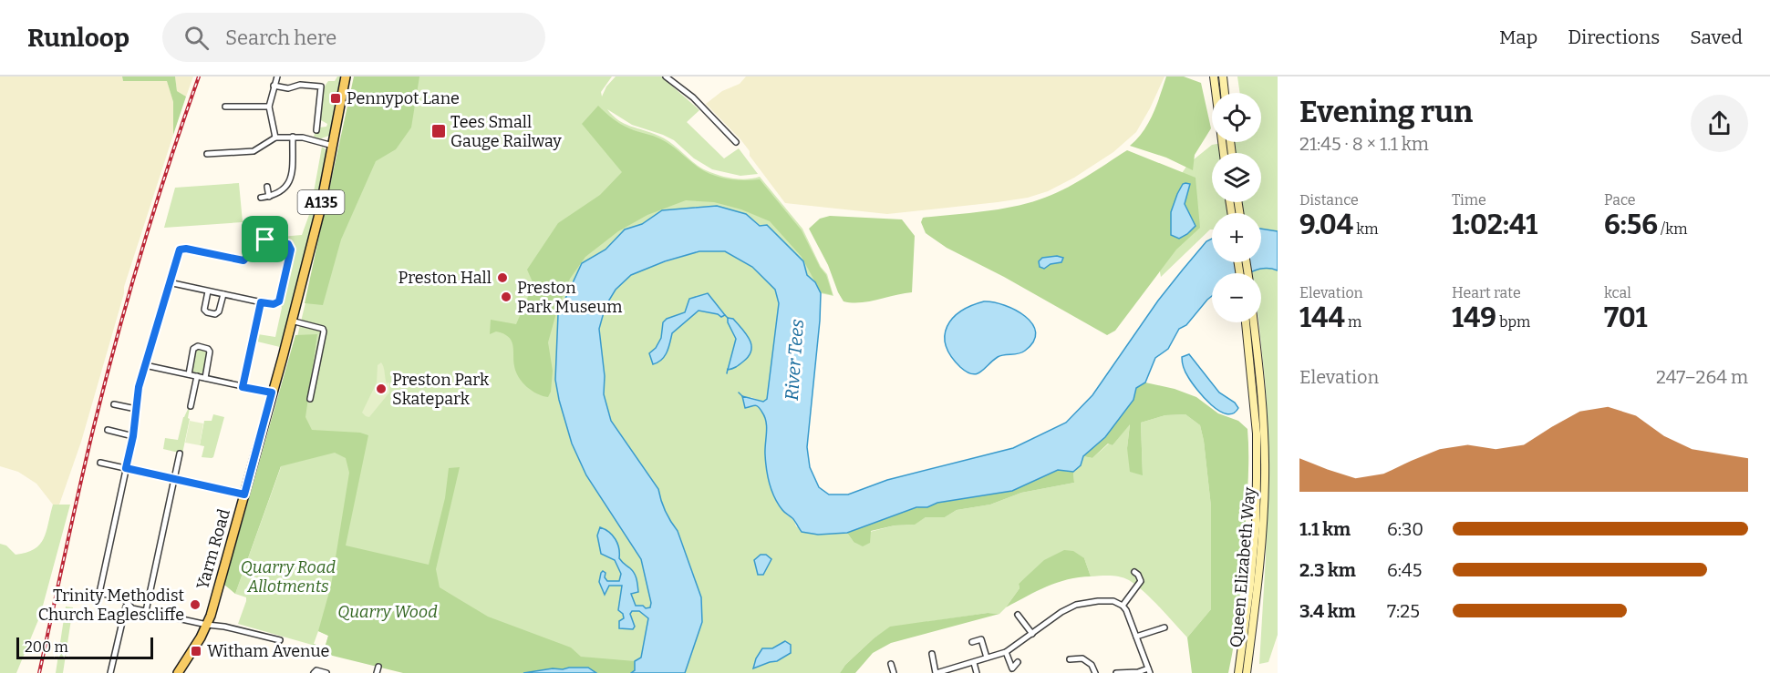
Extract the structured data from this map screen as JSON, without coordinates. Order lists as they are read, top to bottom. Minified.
{"streets":{"main road":["A135","Yarm Road"],"street":["Queen Elizabeth Way"]},"water":["River Tees"],"parks":["Quarry Road Allotments","Quarry Wood"],"places":{"transit":["Pennypot Lane","Tees Small Gauge Railway","Witham Avenue"],"other":["Preston Hall","Preston Park Museum","Preston Park Skatepark","Trinity Methodist Church Eaglescliffe"]},"scale_bar":"200 m","page":{"header":"Runloop","search":"Search here","nav":["Map","Directions","Saved"],"heading":["Evening run","21:45 · 8 × 1.1 km"],"map_buttons":["+","−"],"stats":[["Distance","9.04 km"],["Time","1:02:41"],["Pace","6:56 /km"],["Elevation","144 m"],["Heart rate","149 bpm"],["kcal","701"]],"chart":["Elevation","247–264 m"],"list":[{"name":"1.1 km","note":"6:30"},{"name":"2.3 km","note":"6:45"},{"name":"3.4 km","note":"7:25"}],"scale":"200 m"}}
